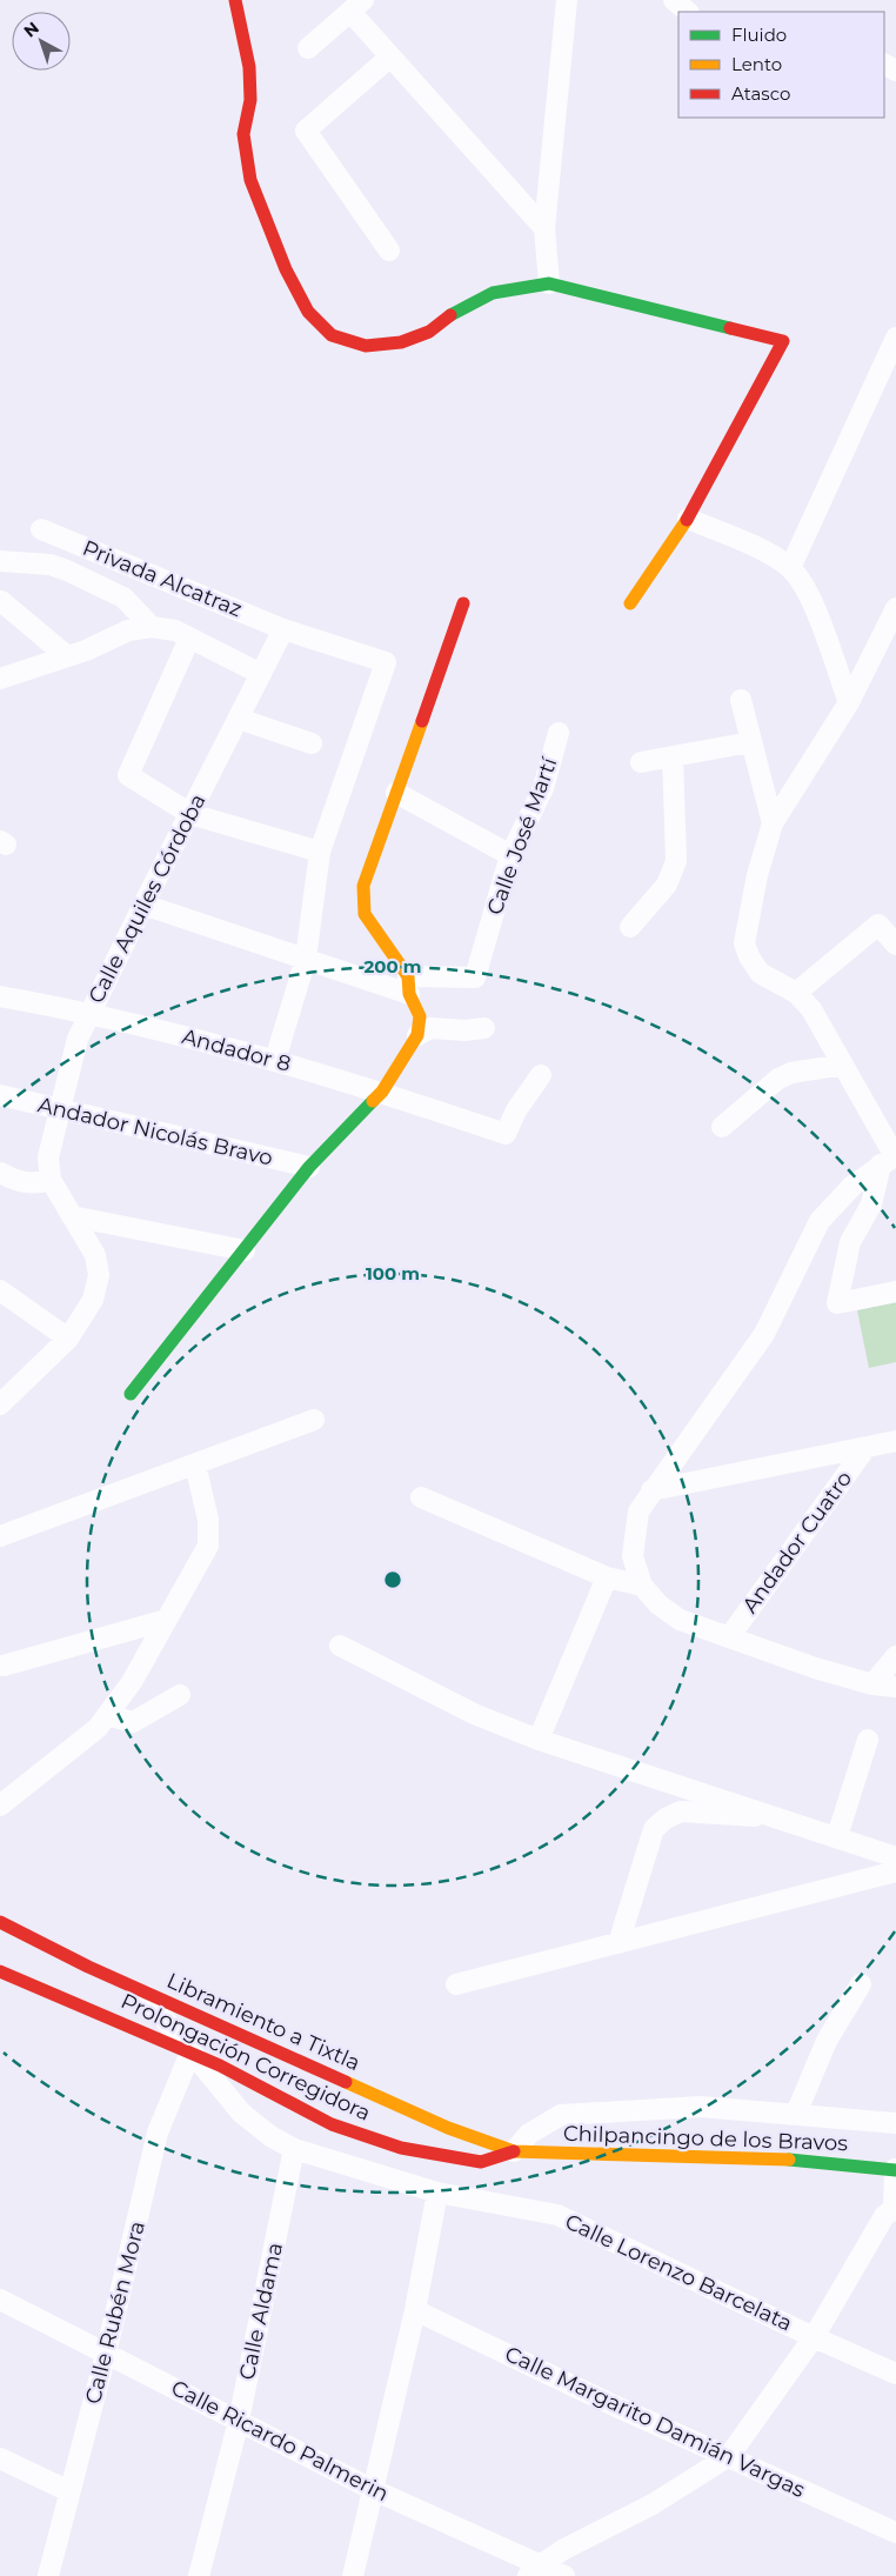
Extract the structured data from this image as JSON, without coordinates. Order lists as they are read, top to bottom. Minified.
{"streets":{"street":["Privada Alcatraz","Calle José Martí","Calle Aquiles Córdoba","Andador 8","Andador Nicolás Bravo","Andador Cuatro","Libramiento a Tixtla","Prolongación Corregidora","Chilpancingo de los Bravos","Calle Lorenzo Barcelata","Calle Aldama","Calle Rubén Mora","Calle Margarito Damián Vargas","Calle Ricardo Palmerin"]},"crossings":[["Privada Alcatraz","Calle Aquiles Córdoba"],["Calle Aquiles Córdoba","Andador 8"],["Calle Aquiles Córdoba","Andador Nicolás Bravo"],["Libramiento a Tixtla","Prolongación Corregidora"],["Libramiento a Tixtla","Chilpancingo de los Bravos"],["Libramiento a Tixtla","Calle Lorenzo Barcelata"],["Prolongación Corregidora","Chilpancingo de los Bravos"],["Prolongación Corregidora","Calle Lorenzo Barcelata"],["Prolongación Corregidora","Calle Rubén Mora"],["Calle Lorenzo Barcelata","Calle Aldama"],["Calle Lorenzo Barcelata","Calle Rubén Mora"],["Calle Aldama","Calle Ricardo Palmerin"],["Calle Rubén Mora","Calle Ricardo Palmerin"]],"legend":["Fluido","Lento","Atasco"],"north":"top left","rings":["200 m","100 m"]}
